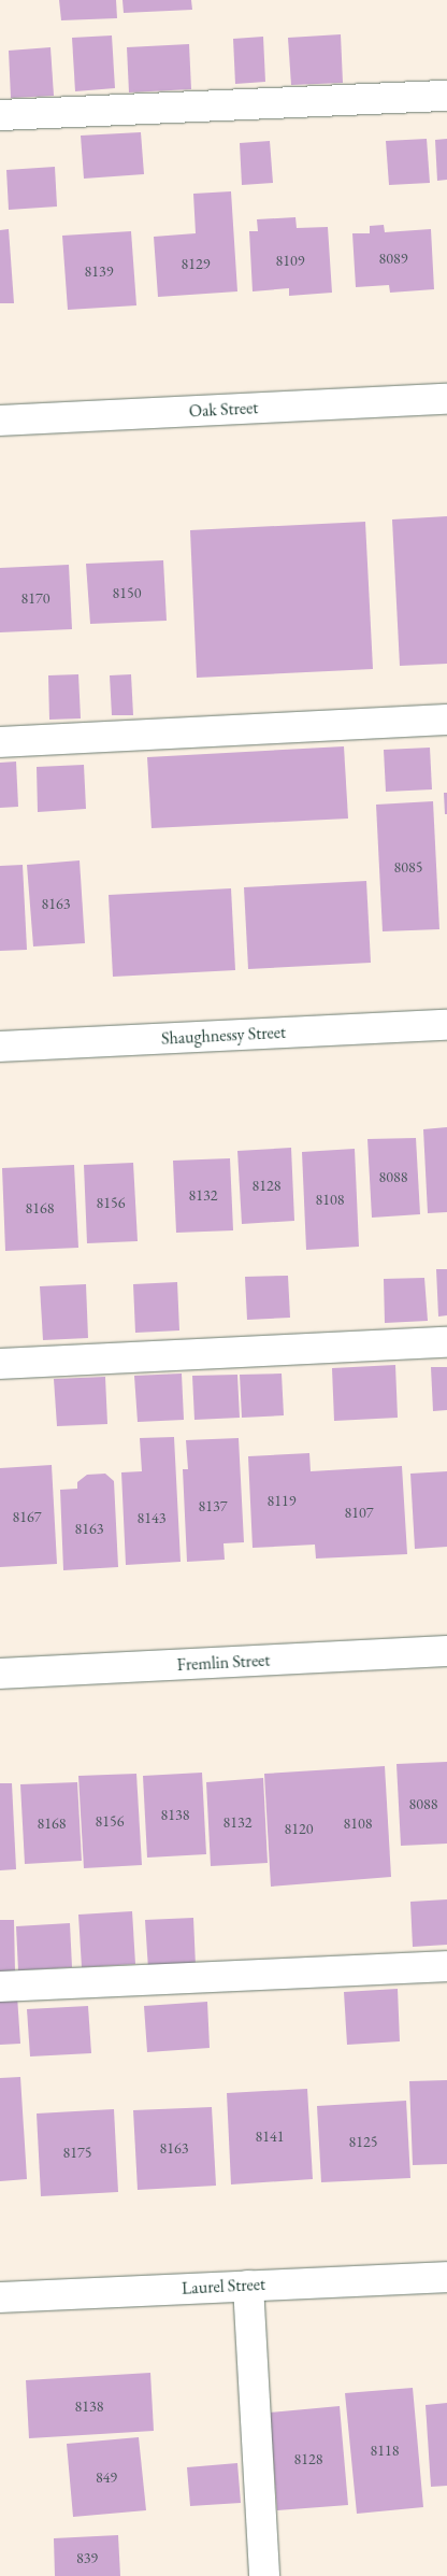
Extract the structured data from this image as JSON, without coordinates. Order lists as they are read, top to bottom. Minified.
{"streets":{"street":["Oak Street","Shaughnessy Street","Fremlin Street","Laurel Street"]},"house_numbers":["8089","8109","8129","8139","8150","8170","8085","8163","8088","8128","8132","8108","8156","8168","8119","8137","8107","8167","8143","8163","8088","8138","8156","8132","8168","8108","8120","8141","8125","8163","8175","8138","8118","8128","849","839"]}
